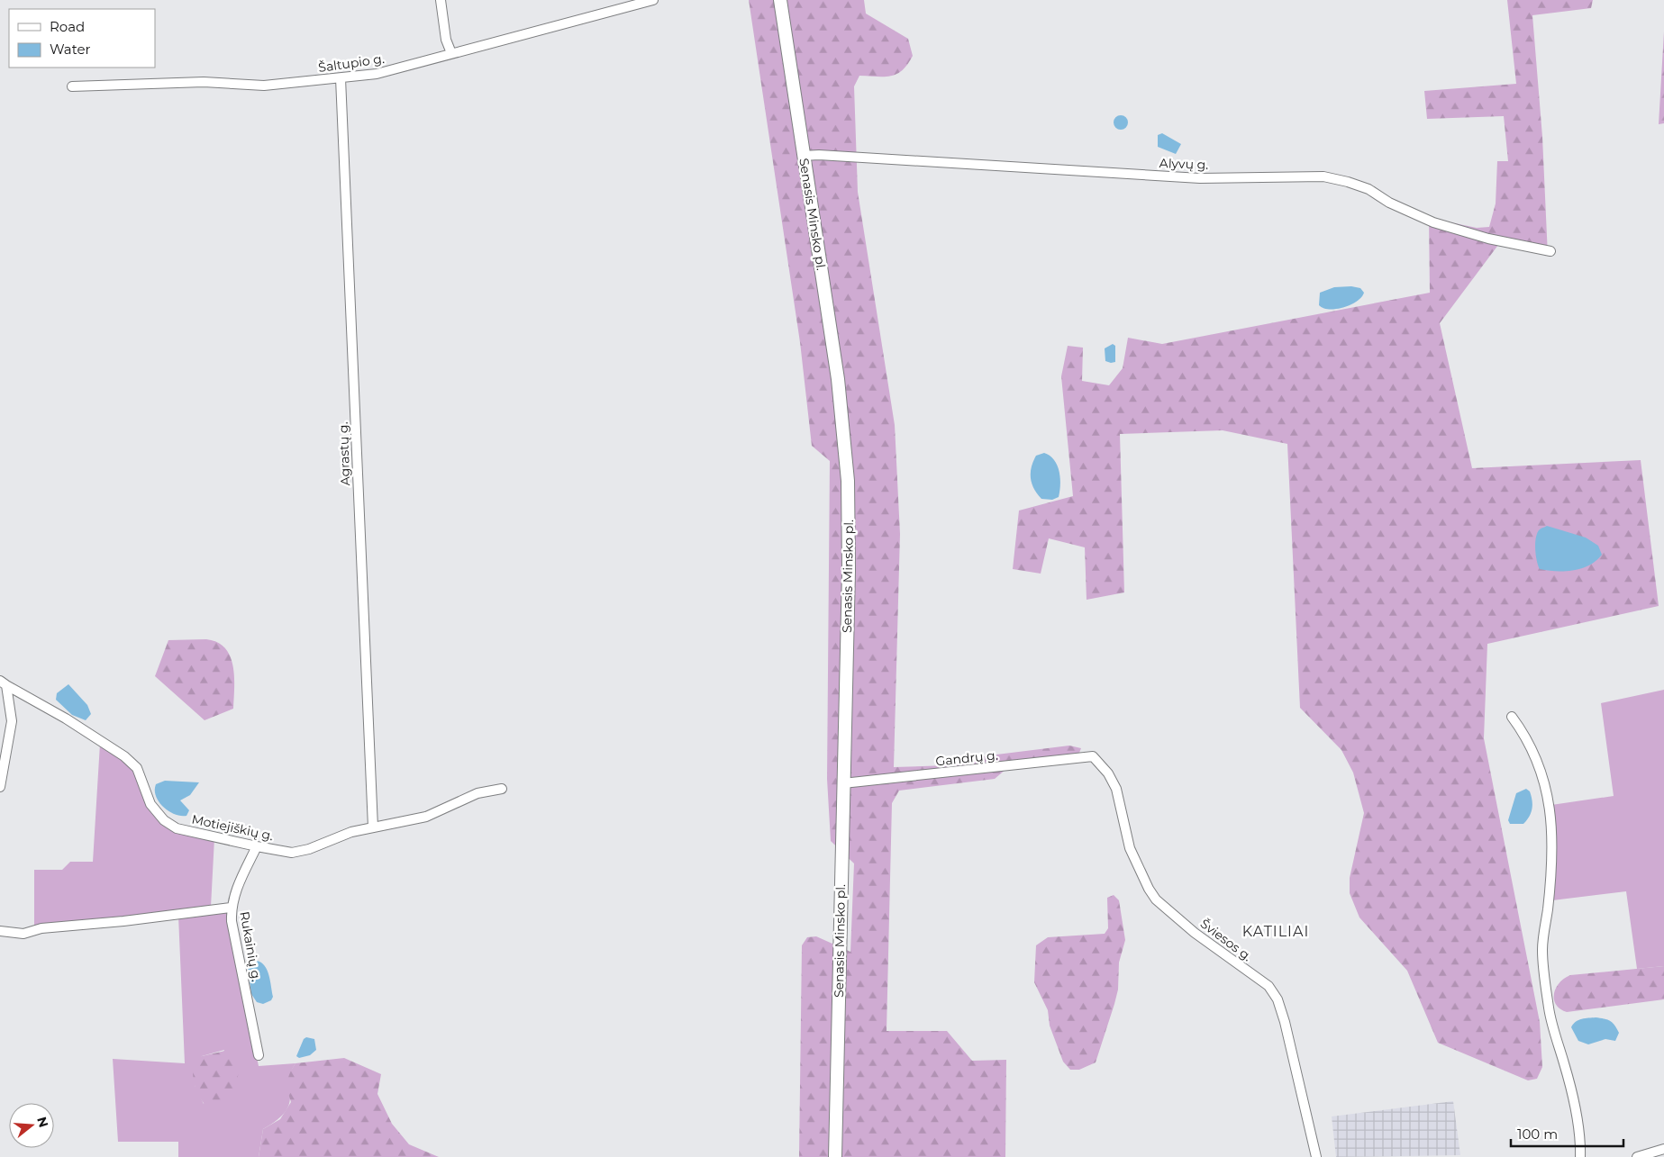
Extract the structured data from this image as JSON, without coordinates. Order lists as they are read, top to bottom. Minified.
{"streets":{"main road":["Senasis Minsko pl."],"street":["Šaltupio g.","Alyvų g.","Agrastų g.","Gandrų g.","Motiejiškių g.","Šviesos g.","Rukainių g."]},"crossings":[["Šaltupio g.","Agrastų g."],["Alyvų g.","Senasis Minsko pl."],["Senasis Minsko pl.","Gandrų g."],["Agrastų g.","Motiejiškių g."],["Gandrų g.","Šviesos g."],["Motiejiškių g.","Rukainių g."]],"districts":["KATILIAI"],"legend":["Road","Water"],"scale_bar":"100 m","north":"right"}
